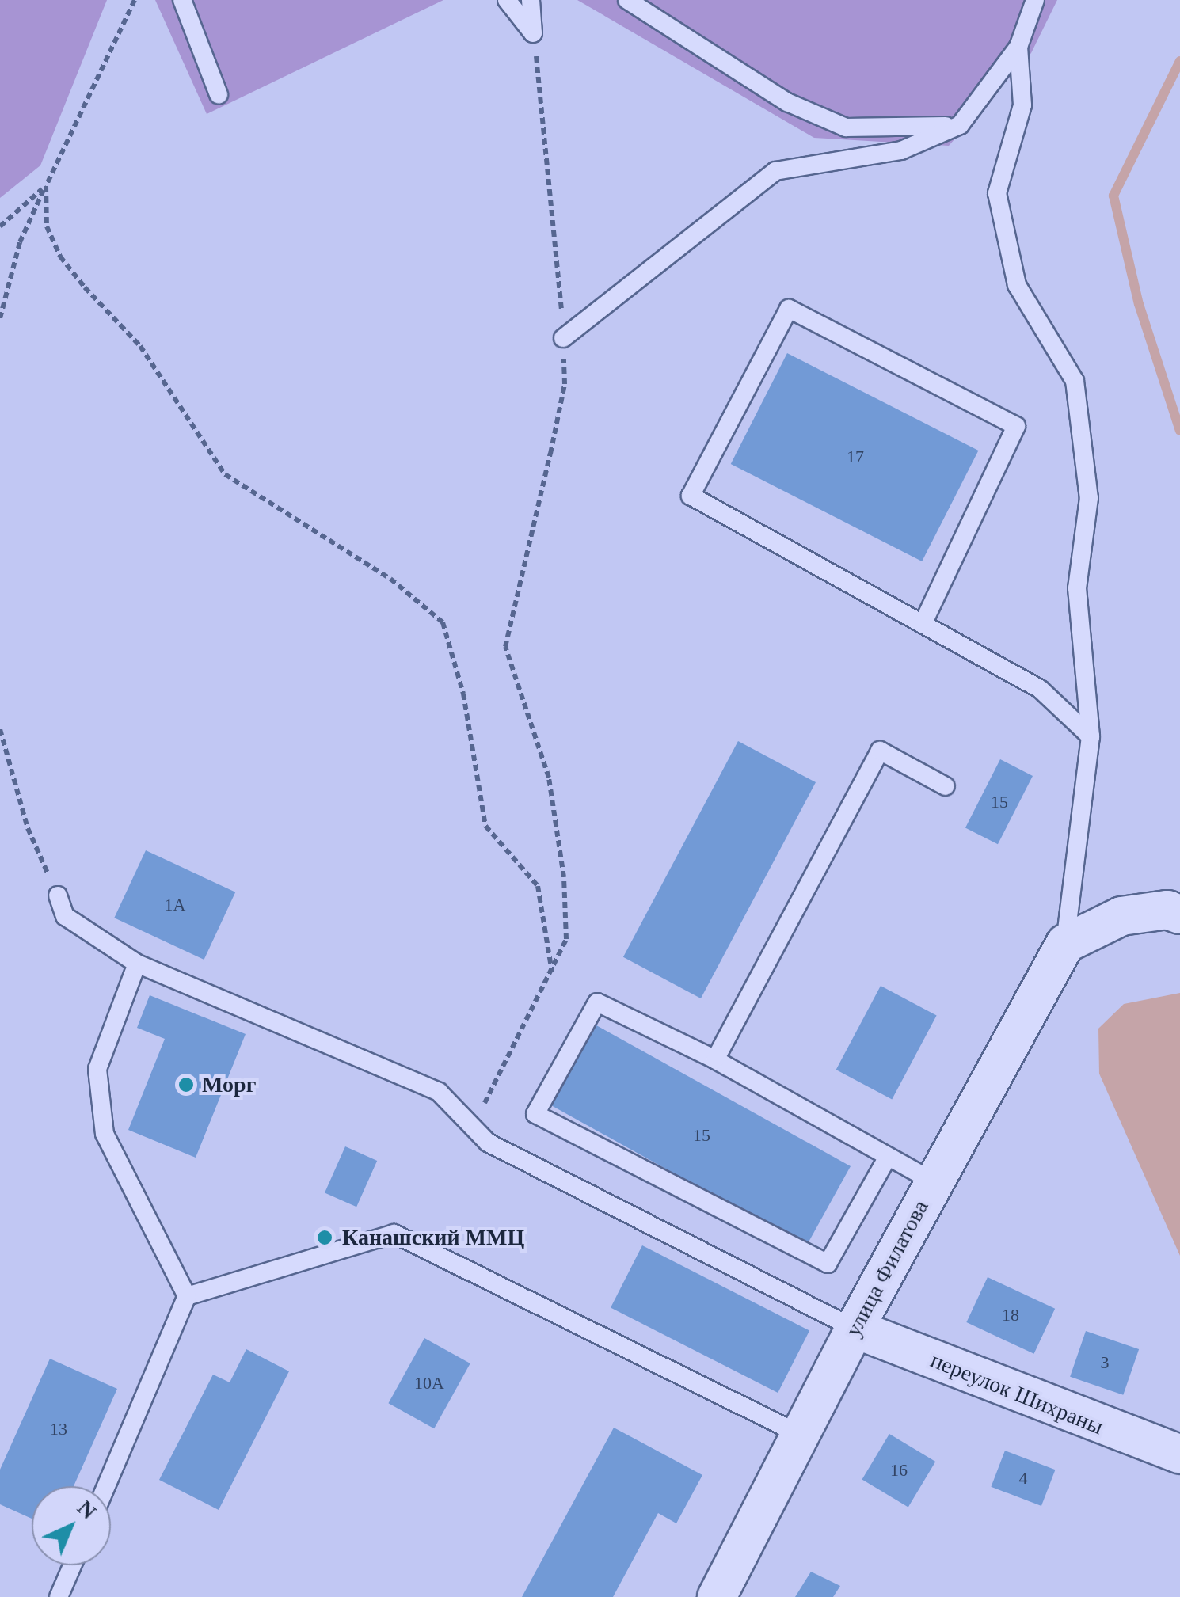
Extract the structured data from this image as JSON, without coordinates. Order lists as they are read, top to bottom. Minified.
{"streets":{"street":["улица Филатова","переулок Шихраны"]},"crossings":[["улица Филатова","переулок Шихраны"]],"places":["Морг","Канашский ММЦ"],"house_numbers":["17","15","1А","15","18","3","10А","13","16","4"],"north":"top right"}
